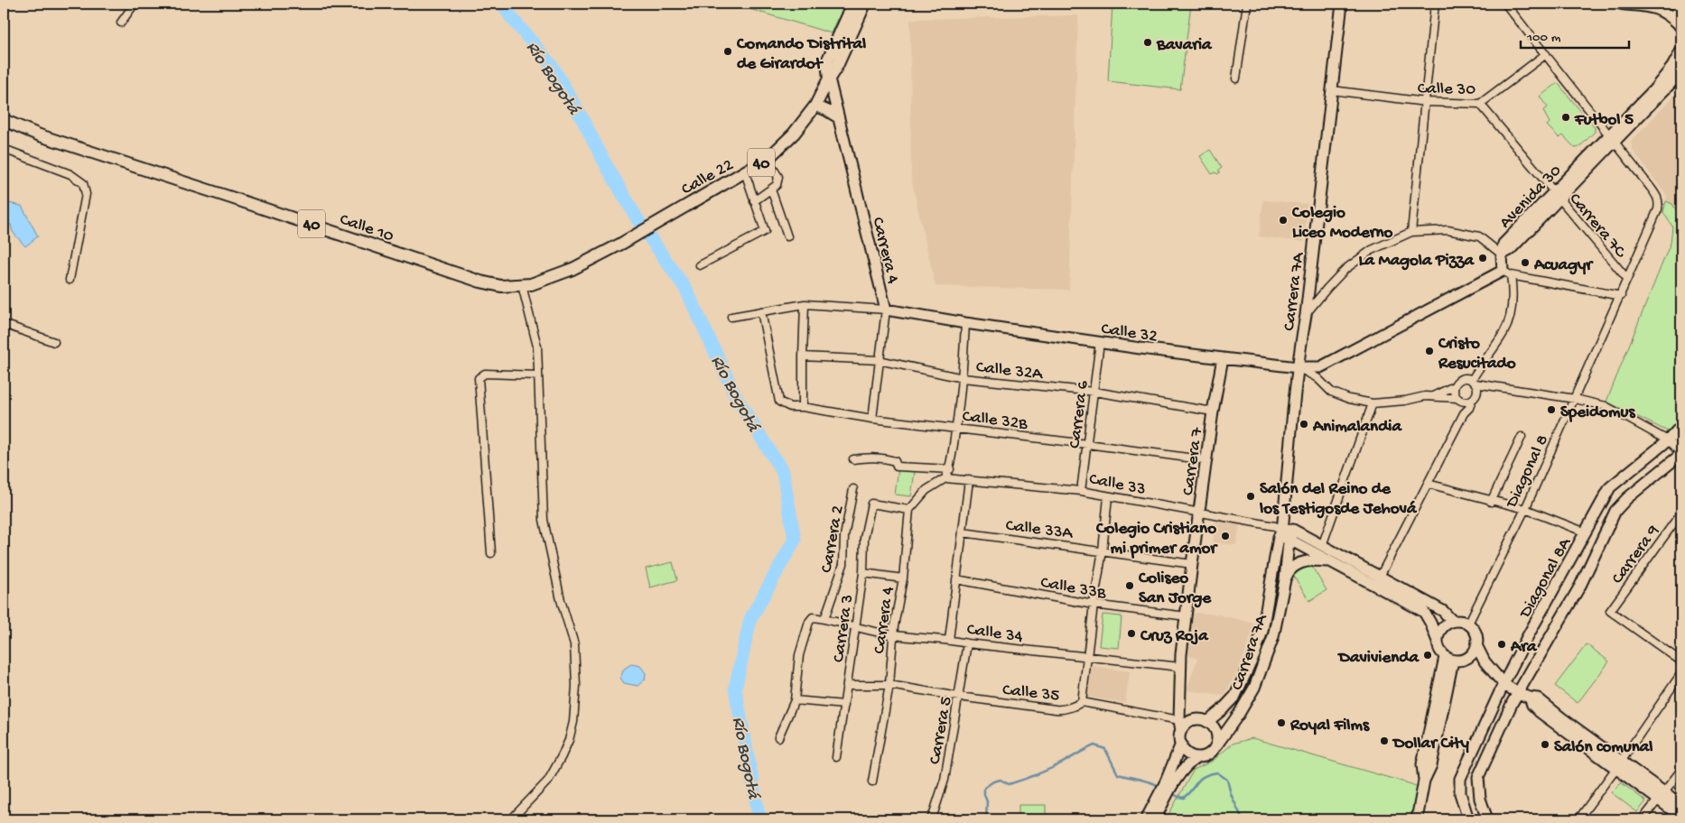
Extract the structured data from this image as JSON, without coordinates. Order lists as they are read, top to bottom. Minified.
{"streets":{"main road":["40","Calle 22","Calle 10"],"street":["Calle 30","Avenida 30","Carrera 7C","Carrera 4","Carrera 7A","Calle 32","Calle 32A","Carrera 6","Calle 32B","Carrera 7","Diagonal 8","Calle 33","Calle 33A","Carrera 2","Carrera 9","Diagonal 8A","Calle 33B","Carrera 3","Calle 34","Calle 35","Carrera 5"]},"crossings":[["Calle 30","Carrera 7C"],["Calle 30","Carrera 7A"],["Calle 22","Calle 10"],["Calle 22","Carrera 4"],["Avenida 30","Carrera 7C"],["Avenida 30","Diagonal 8"],["Carrera 7C","Diagonal 8"],["Carrera 4","Calle 32"],["Carrera 4","Calle 32A"],["Carrera 4","Calle 32B"],["Carrera 4","Carrera 3"],["Carrera 4","Calle 34"],["Carrera 4","Calle 35"],["Carrera 7A","Calle 32"],["Carrera 7A","Carrera 7"],["Carrera 7A","Calle 33"],["Carrera 7A","Calle 35"],["Calle 32","Carrera 6"],["Calle 32","Calle 32B"],["Calle 32","Carrera 7"],["Calle 32A","Carrera 6"],["Calle 32A","Carrera 7"],["Carrera 6","Calle 32B"],["Carrera 6","Calle 33"],["Calle 32B","Carrera 7"],["Carrera 7","Calle 33"],["Carrera 7","Calle 33A"],["Carrera 7","Calle 33B"],["Carrera 7","Calle 34"],["Carrera 7","Calle 35"],["Diagonal 8","Calle 33"],["Carrera 2","Calle 34"],["Carrera 3","Calle 34"],["Carrera 3","Calle 35"],["Calle 34","Carrera 5"],["Calle 35","Carrera 5"]],"water":["Río Bogotá"],"places":["Bavaria","Comando Distrital de Girardot","Futbol 5","Colegio Liceo Moderno","La Magola Pizza","Acuagyr","Cristo Resucitado","Speidomus","Animalandia","Salón del Reino de los Testigosde Jehová","Colegio Cristiano mi primer amor","Coliseo San Jorge","Cruz Roja","Ara","Davivienda","Royal Films","Dollar City","Salón comunal"],"scale_bar":"100 m"}
